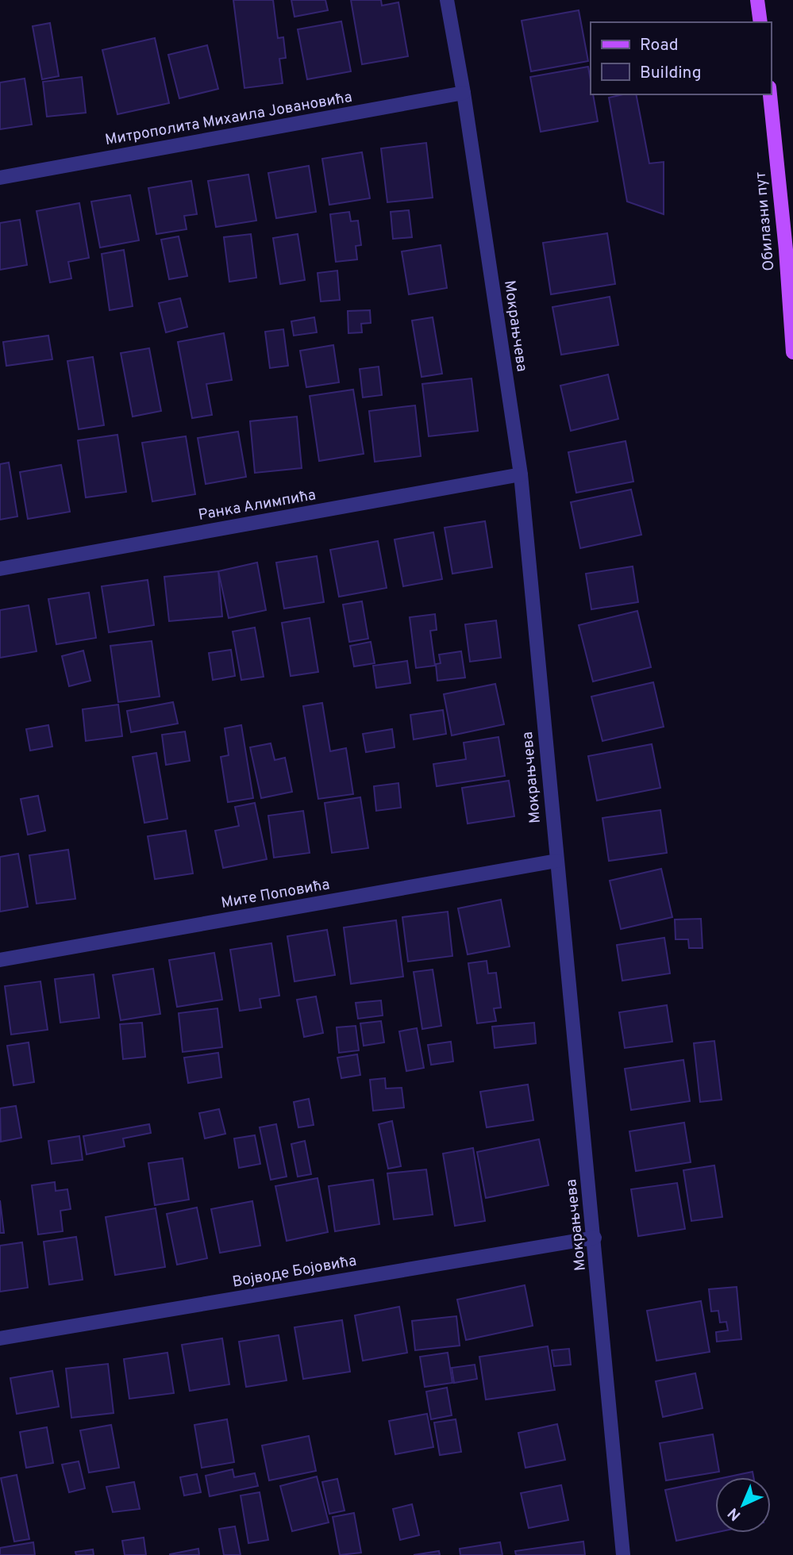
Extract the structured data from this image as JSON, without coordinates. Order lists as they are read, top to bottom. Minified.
{"streets":{"main road":["Обилазни пут"],"street":["Митрополита Михаила Јовановића","Мокрањчева","Ранка Алимпића","Мите Поповића","Војводе Бојовића"]},"crossings":[["Митрополита Михаила Јовановића","Мокрањчева"],["Мокрањчева","Ранка Алимпића"],["Мокрањчева","Мите Поповића"],["Мокрањчева","Војводе Бојовића"]],"legend":["Road","Building"],"north":"bottom left"}
